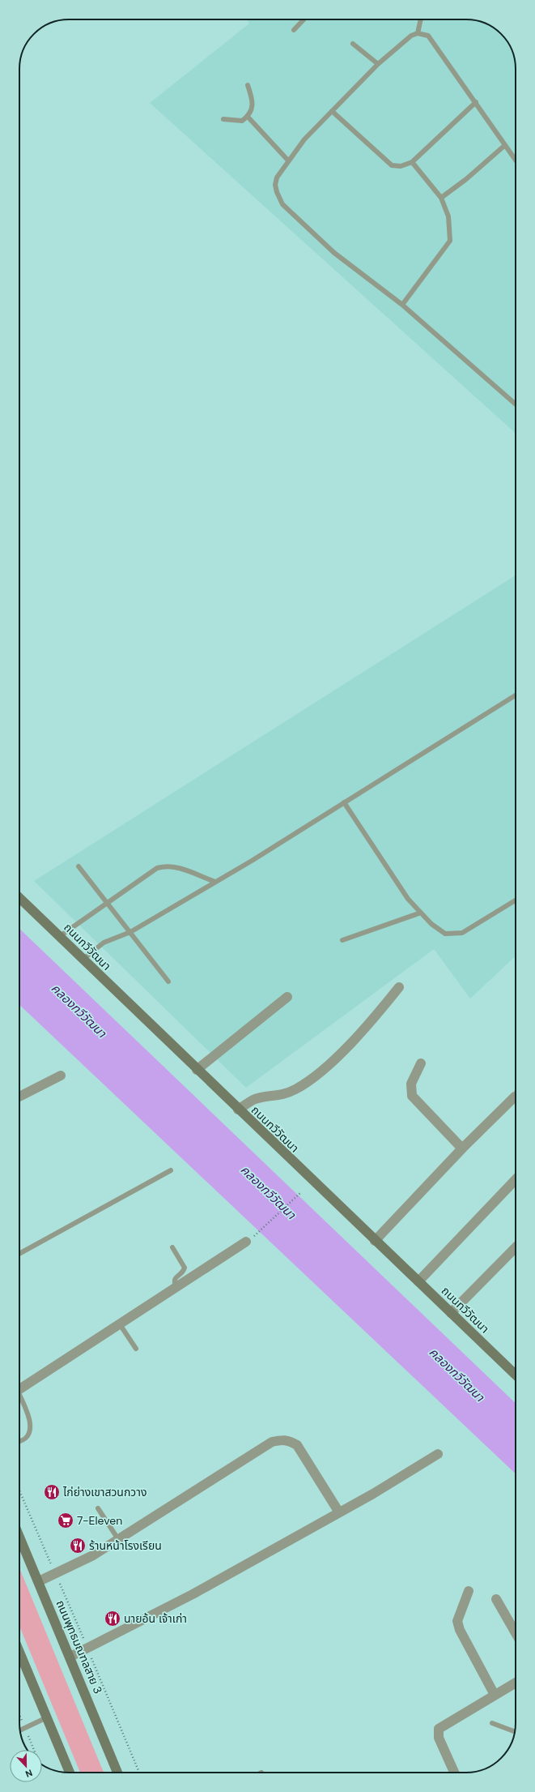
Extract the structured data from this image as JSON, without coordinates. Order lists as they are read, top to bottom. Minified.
{"streets":{"main road":["ถนนทวีวัฒนา","ถนนพุทธมณฑลสาย 3"]},"water":["คลองทวีวัฒนา"],"places":{"restaurant":["ไก่ย่างเขาสวนกวาง","ร้านหน้าโรงเรียน","นายอ้น เจ้าเก่า"],"supermarket":["7-Eleven"]},"north":"bottom"}
